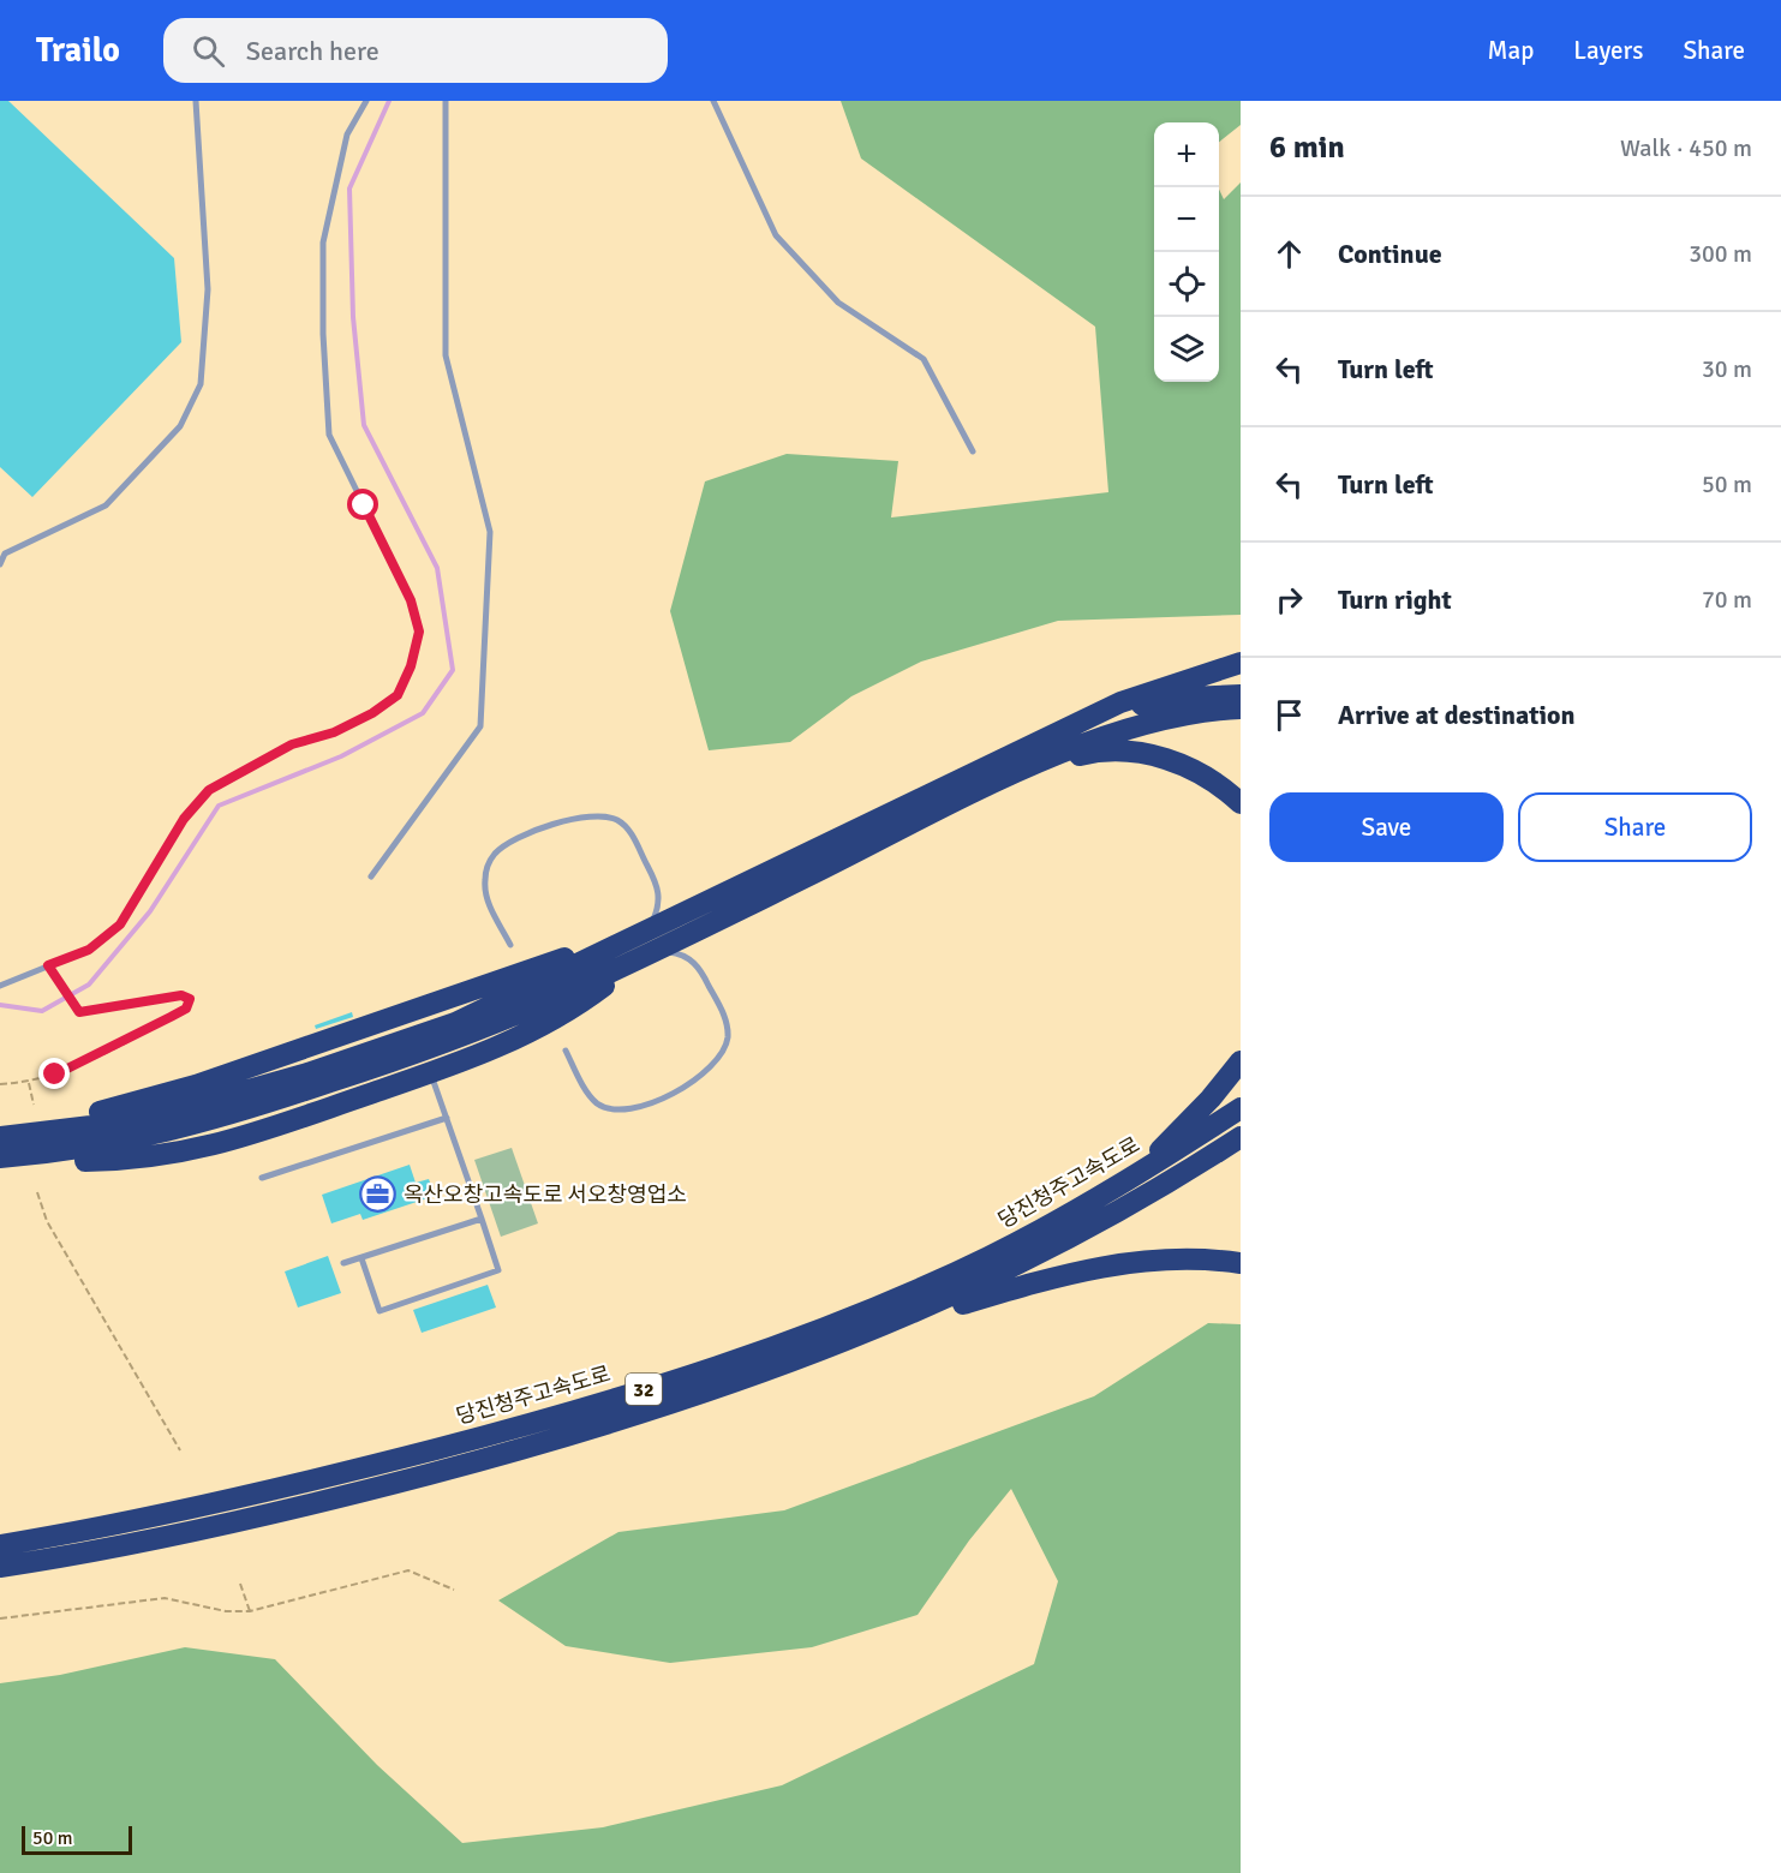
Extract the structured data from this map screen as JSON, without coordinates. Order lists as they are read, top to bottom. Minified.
{"streets":{"highway":["당진청주고속도로","32"]},"places":{"office":["옥산오창고속도로 서오창영업소"]},"scale_bar":"50 m","page":{"header":"Trailo","search":"Search here","nav":["Map","Layers","Share"],"heading":["6 min","Walk · 450 m"],"map_buttons":["+","−"],"list":[["Continue","300 m"],["Turn left","30 m"],["Turn left","50 m"],["Turn right","70 m"],"Arrive at destination"],"buttons":["Save","Share"],"scale":"50 m"}}
